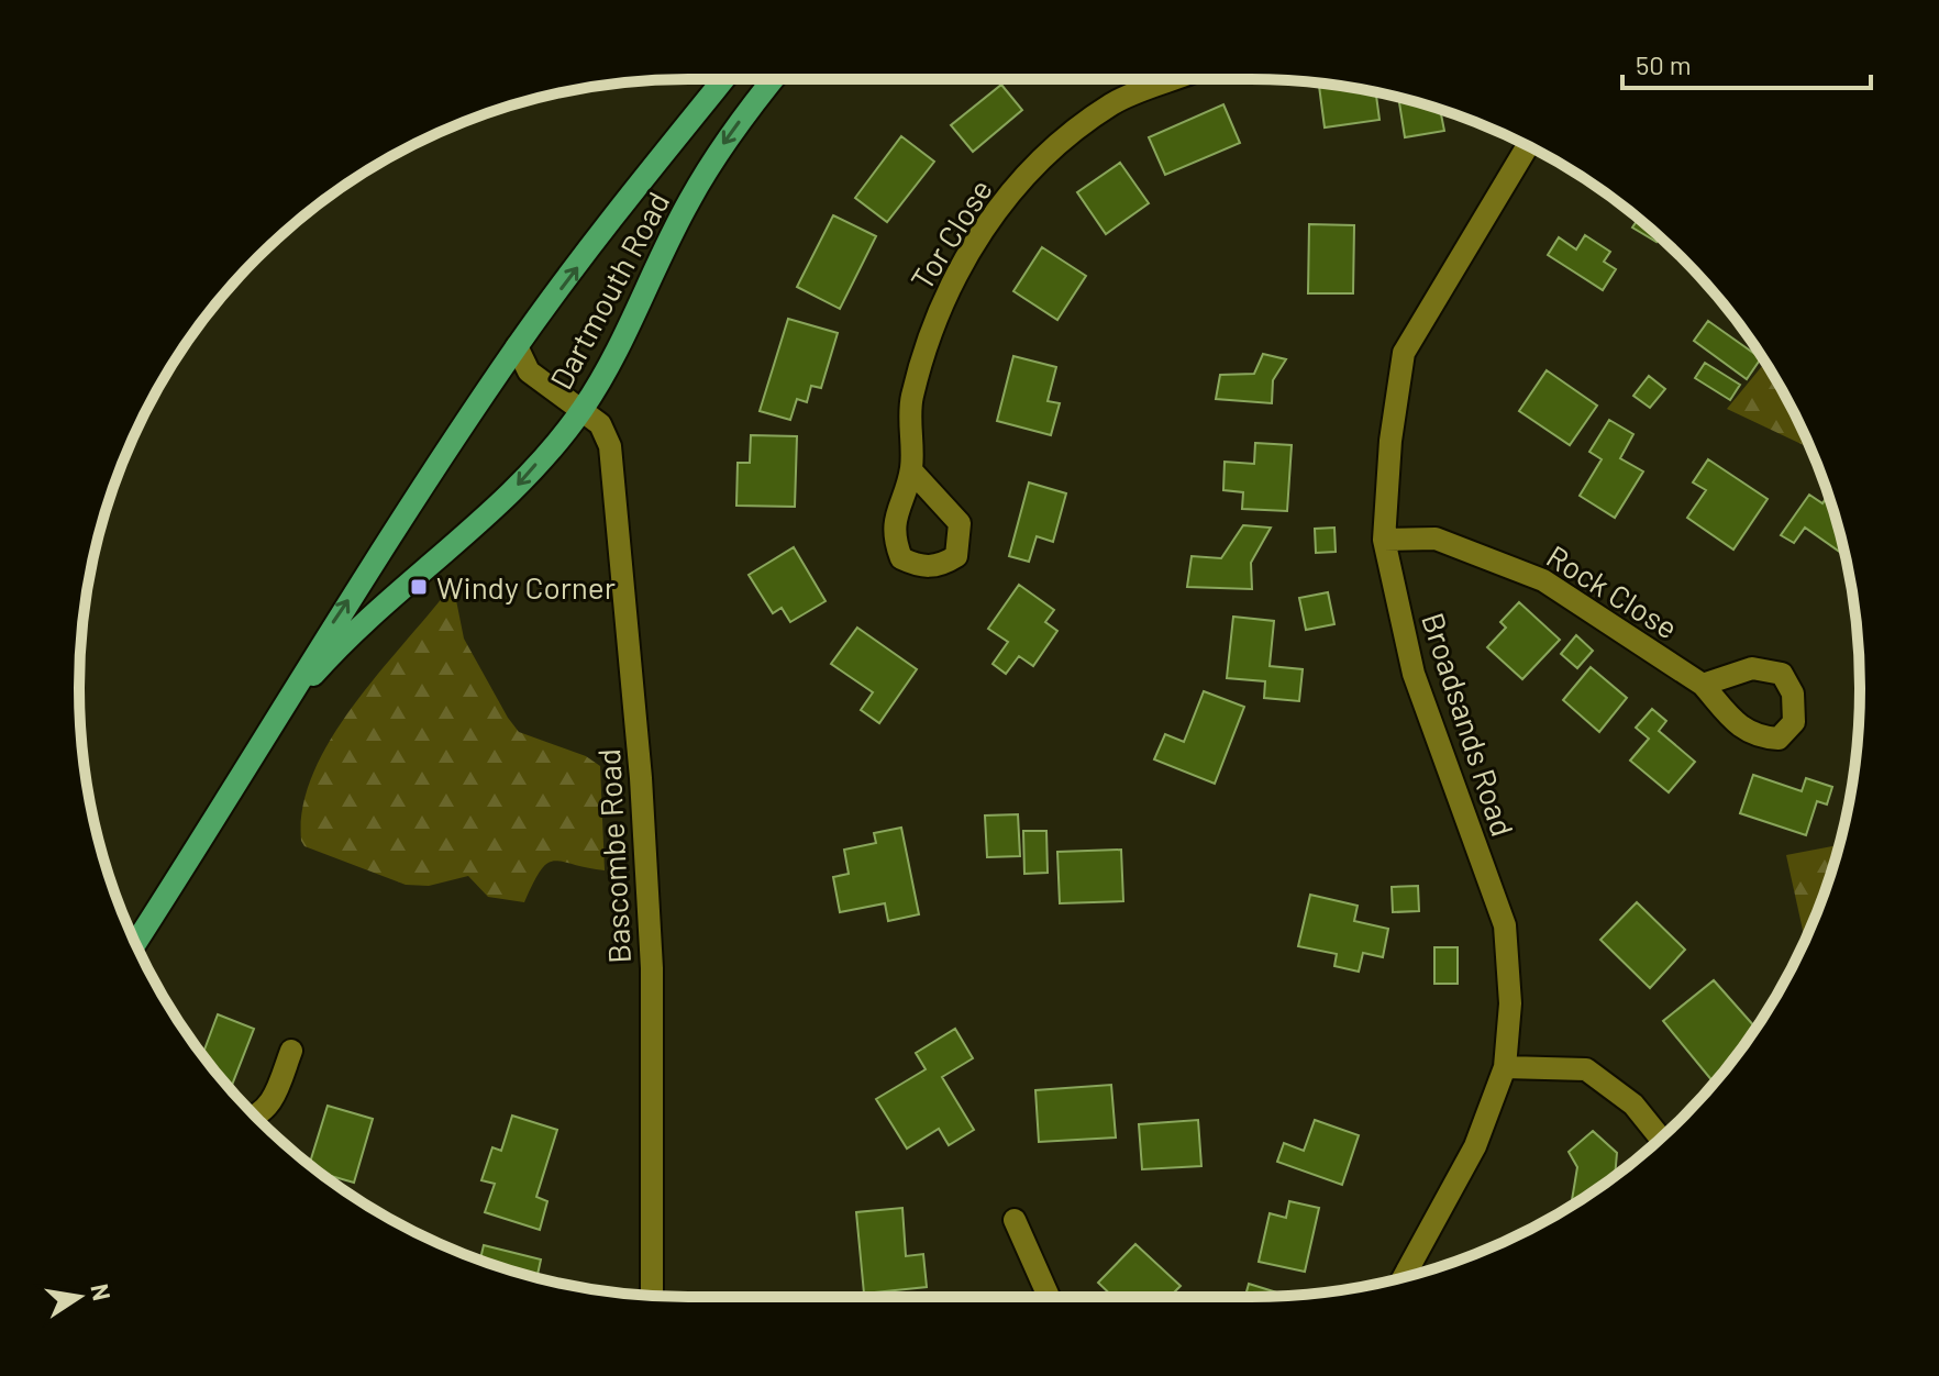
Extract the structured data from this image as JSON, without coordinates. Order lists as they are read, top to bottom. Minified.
{"streets":{"main road":["Dartmouth Road"],"street":["Tor Close","Rock Close","Broadsands Road","Bascombe Road"]},"crossings":[["Dartmouth Road","Bascombe Road"],["Rock Close","Broadsands Road"]],"places":{"transit":["Windy Corner"]},"scale_bar":"50 m","north":"right"}
